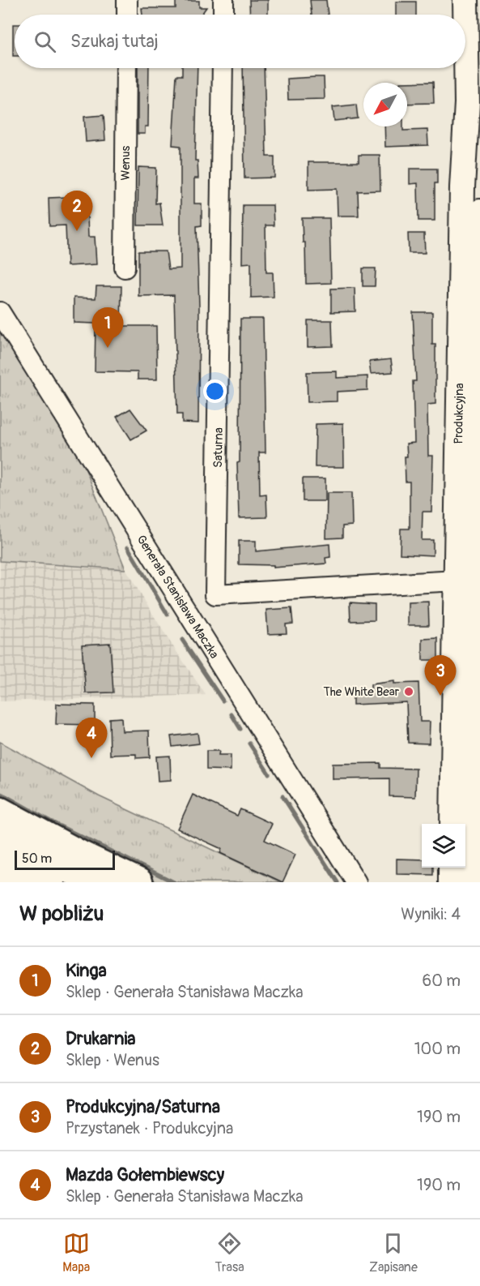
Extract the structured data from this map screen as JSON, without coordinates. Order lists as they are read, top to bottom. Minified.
{"streets":{"main road":["Produkcyjna"],"street":["Wenus","Saturna","Generała Stanisława Maczka"]},"places":["The White Bear"],"scale_bar":"50 m","north":"bottom left","page":{"search":"Szukaj tutaj","pins":["2","1","3","4"],"scale":"50 m","heading":["W pobliżu","Wyniki: 4"],"list":[{"mark":"1","name":"Kinga","note":"Sklep · Generała Stanisława Maczka","value":"60 m"},{"mark":"2","name":"Drukarnia","note":"Sklep · Wenus","value":"100 m"},{"mark":"3","name":"Produkcyjna/Saturna","note":"Przystanek · Produkcyjna","value":"190 m"},{"mark":"4","name":"Mazda Gołembiewscy","note":"Sklep · Generała Stanisława Maczka","value":"190 m"}],"nav":["Mapa","Trasa","Zapisane"]}}
